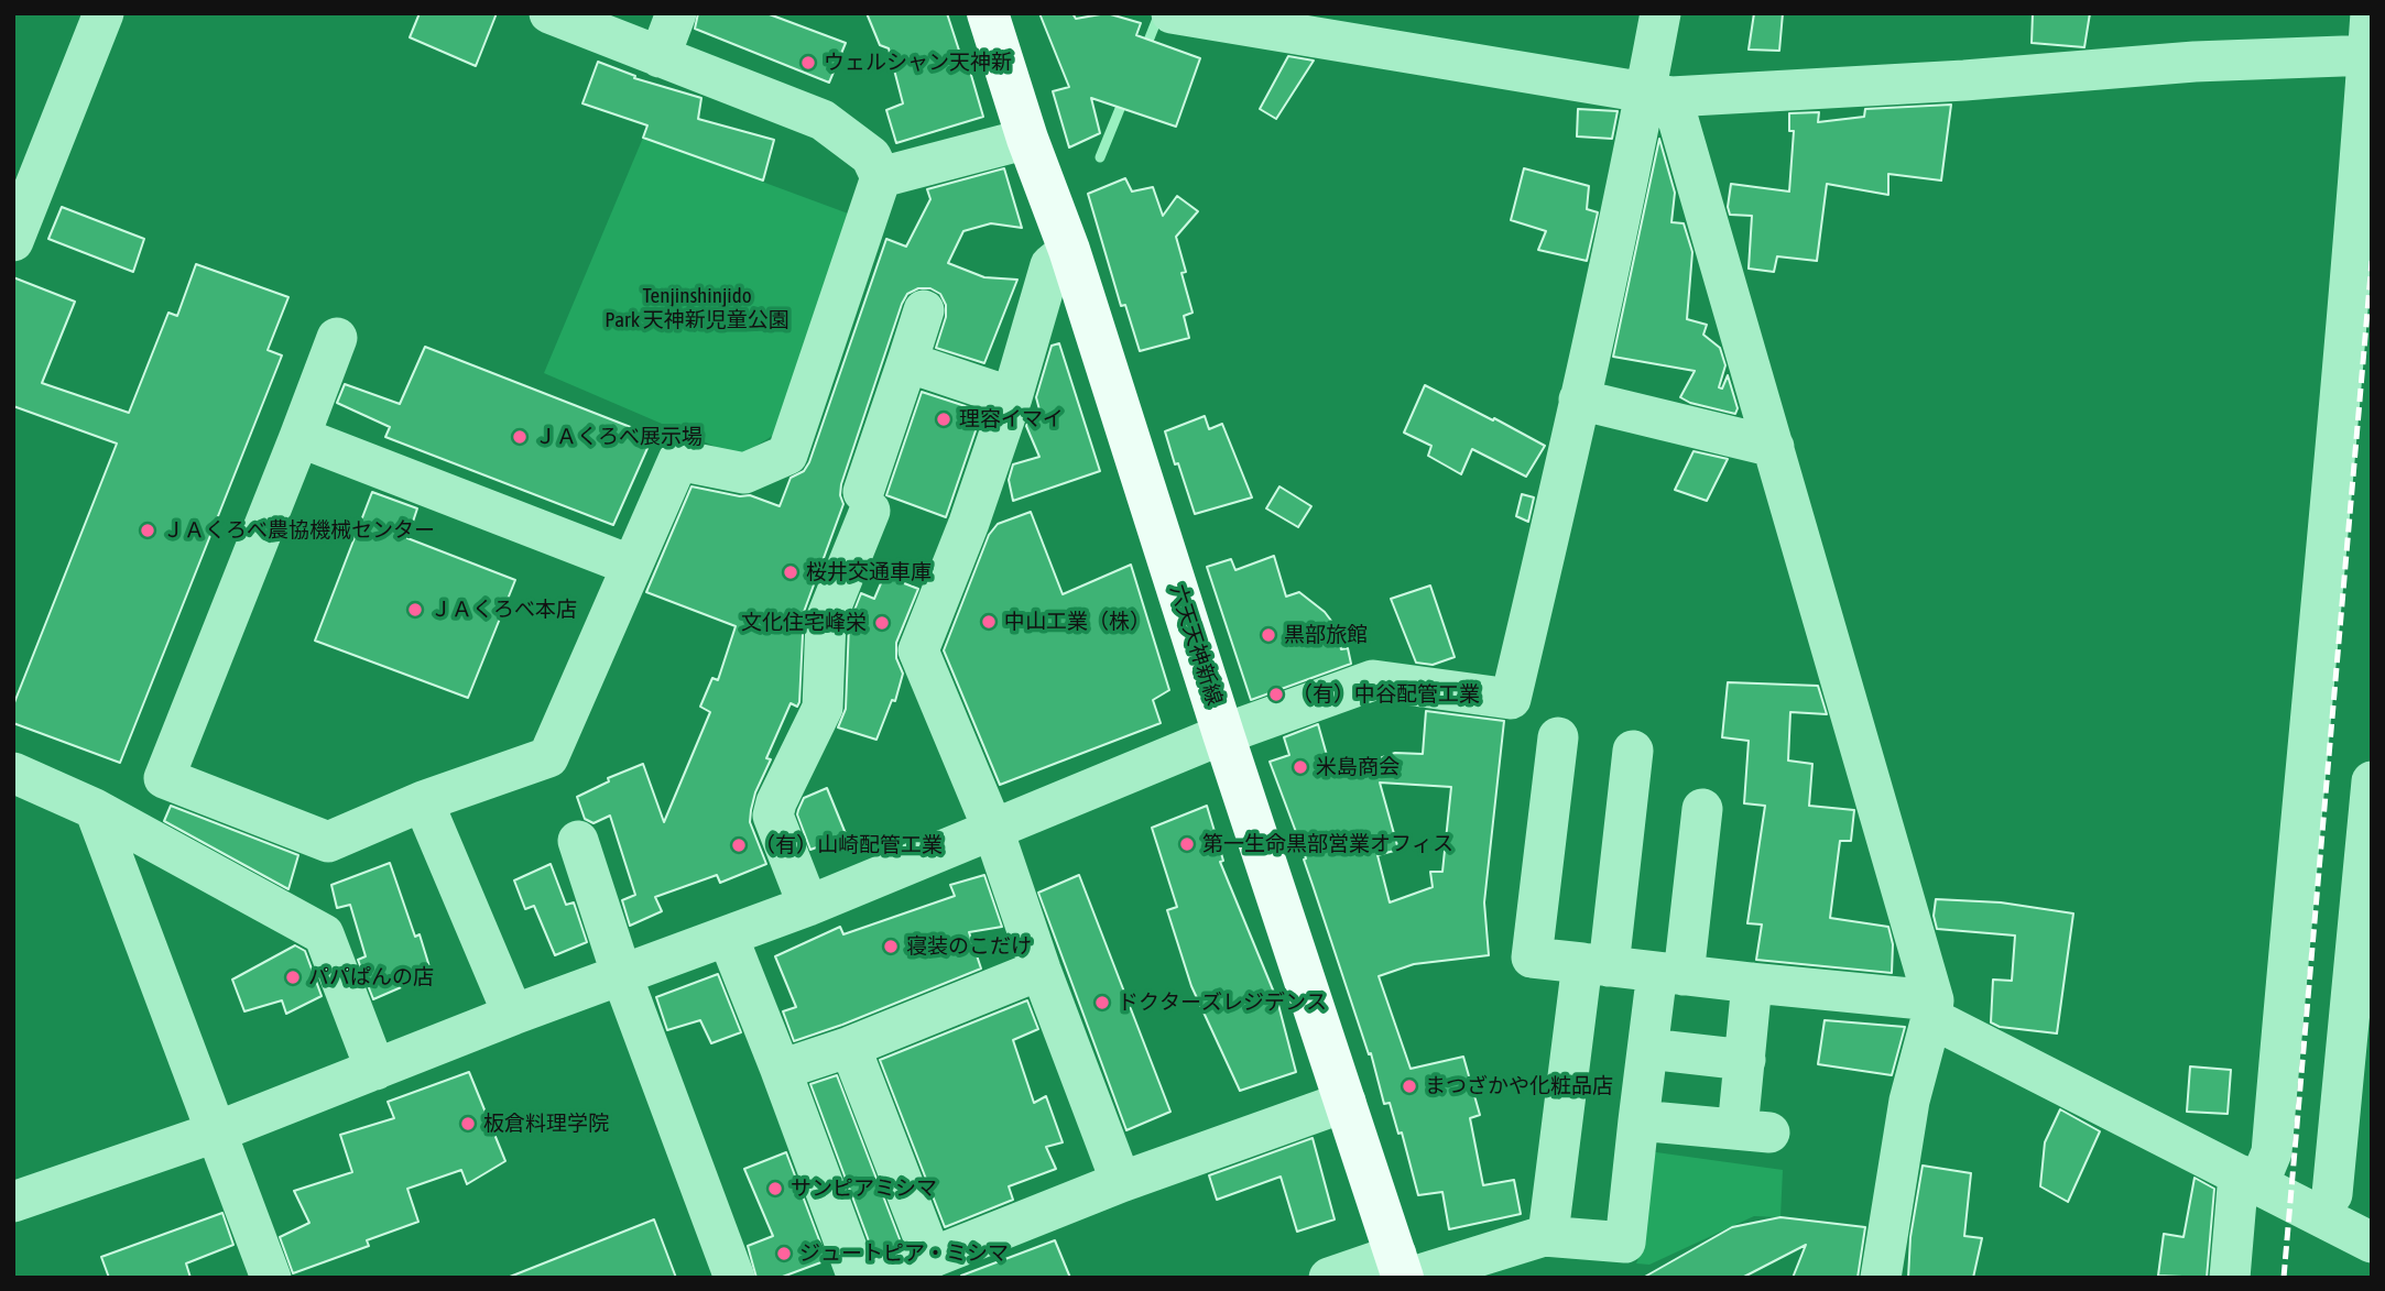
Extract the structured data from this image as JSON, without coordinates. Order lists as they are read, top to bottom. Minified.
{"streets":{"main road":["六天天神新線"]},"parks":["Tenjinshinjido Park 天神新児童公園"],"places":["ウェルシャン天神新","理容イマイ","ＪＡくろべ展示場","ＪＡくろべ農協機械センター","桜井交通車庫","ＪＡくろべ本店","中山工業（株）","文化住宅峰栄","黒部旅館","（有）中谷配管工業","米島商会","第一生命黒部営業オフィス","（有）山崎配管工業","寝装のこだけ","パパぱんの店","ドクターズレジデンス","まつざかや化粧品店","板倉料理学院","サンピアミシマ","ジュートピア・ミシマ"]}
